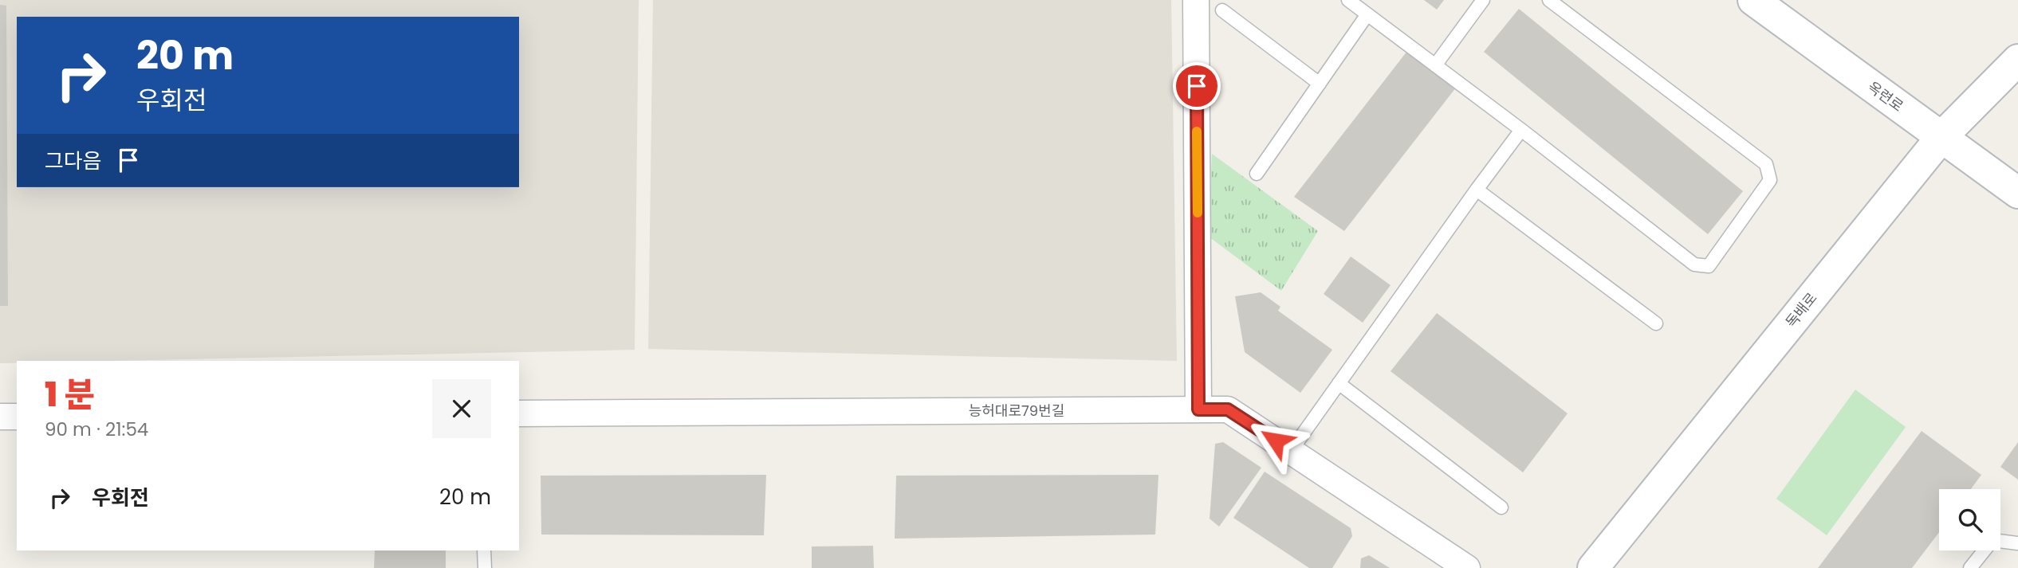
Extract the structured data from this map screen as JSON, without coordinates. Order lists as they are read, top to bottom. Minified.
{"streets":{"main road":["옥련로","독배로"],"street":["능허대로79번길"]},"crossings":[["옥련로","독배로"]],"page":{"turn":["20 m","우회전"],"then":"그다음","heading":["1 분","90 m · 21:54"],"list":[{"name":"우회전","value":"20 m"}]}}
